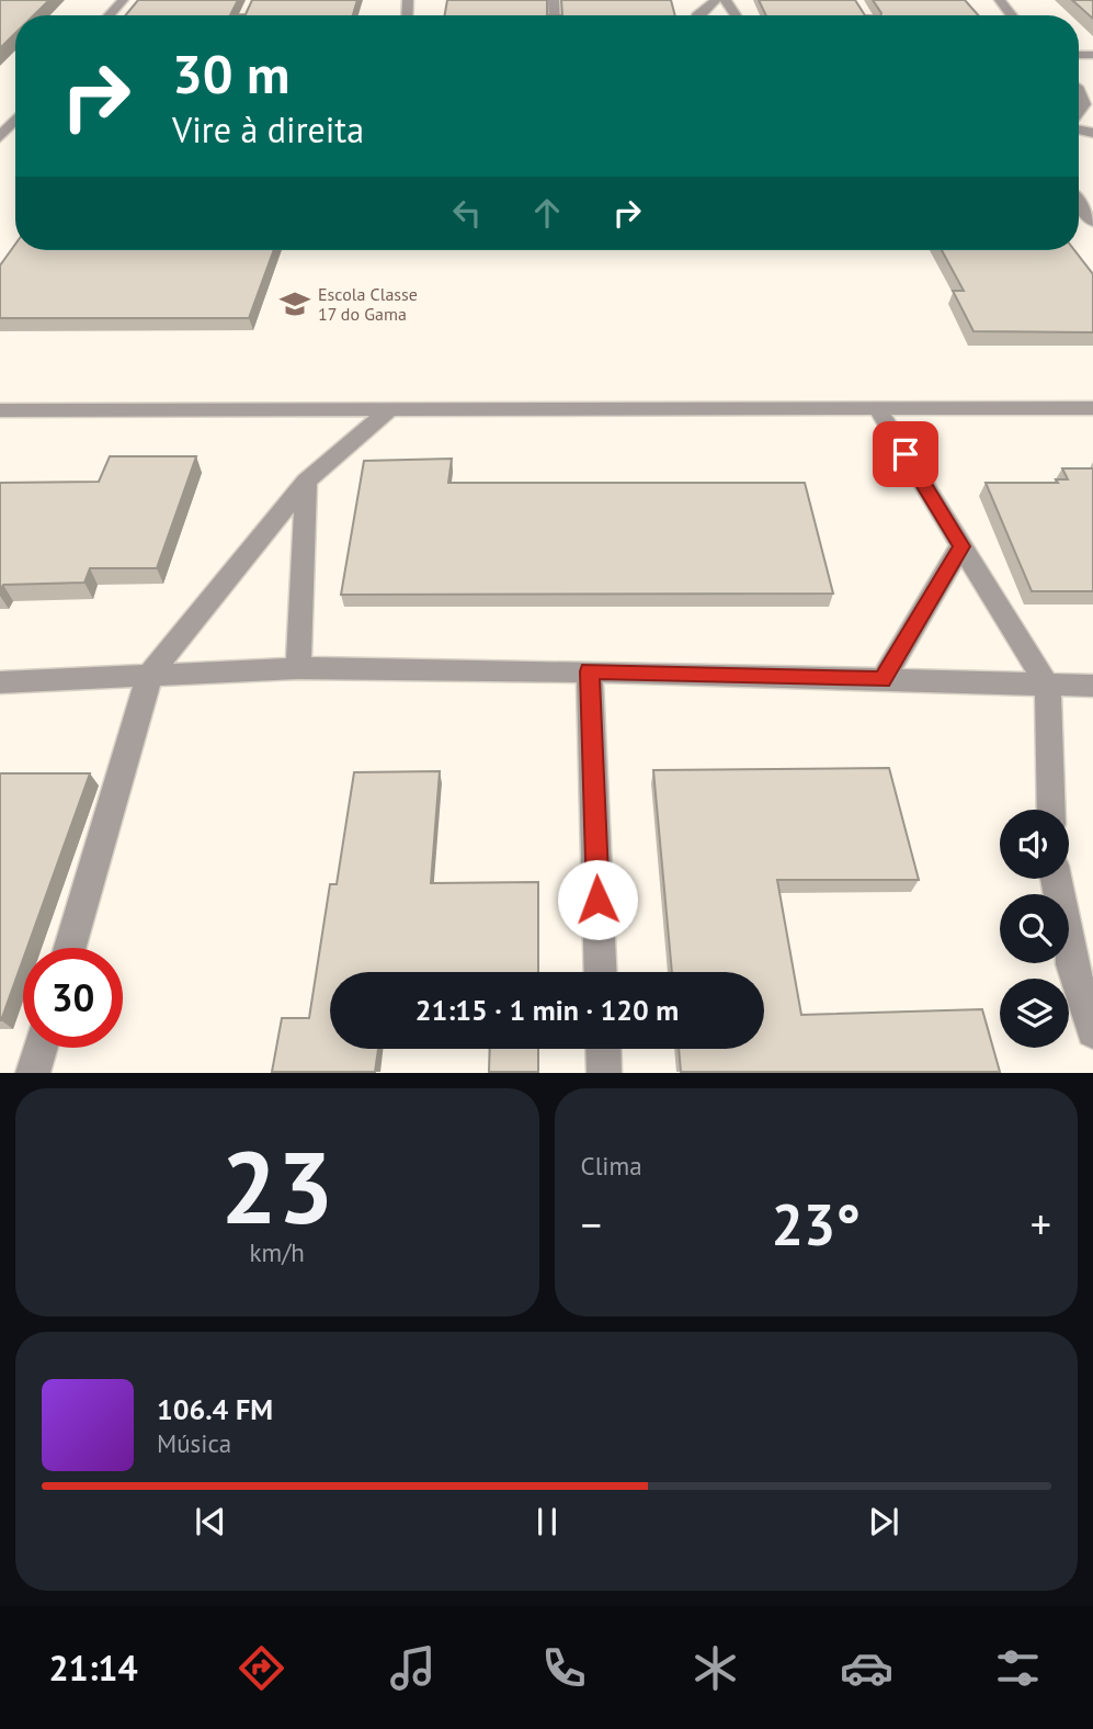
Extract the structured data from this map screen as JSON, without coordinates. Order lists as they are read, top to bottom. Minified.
{"places":{"school or university":["Escola Classe 17 do Gama"]},"page":{"turn":["30 m","Vire à direita"],"limit":"30","trip":"21:15 · 1 min · 120 m","tile":[["23","km/h"],"Clima"],"heat":["−","23°","+"],"song":["106.4 FM","Música"],"tabs":"21:14"}}
